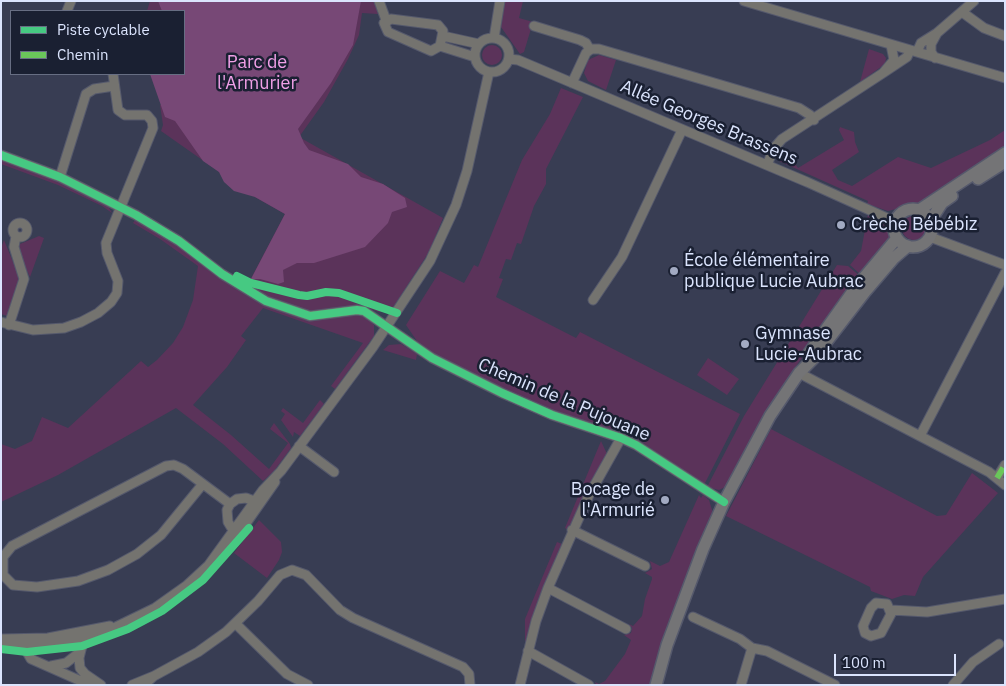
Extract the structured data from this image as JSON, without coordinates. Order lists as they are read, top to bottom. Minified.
{"streets":{"street":["Allée Georges Brassens","Chemin de la Pujouane"]},"parks":["Parc de l'Armurier"],"places":["Crèche Bébébiz","École élémentaire publique Lucie Aubrac","Gymnase Lucie-Aubrac","Bocage de l'Armurié"],"legend":["Piste cyclable","Chemin"],"scale_bar":"100 m"}
